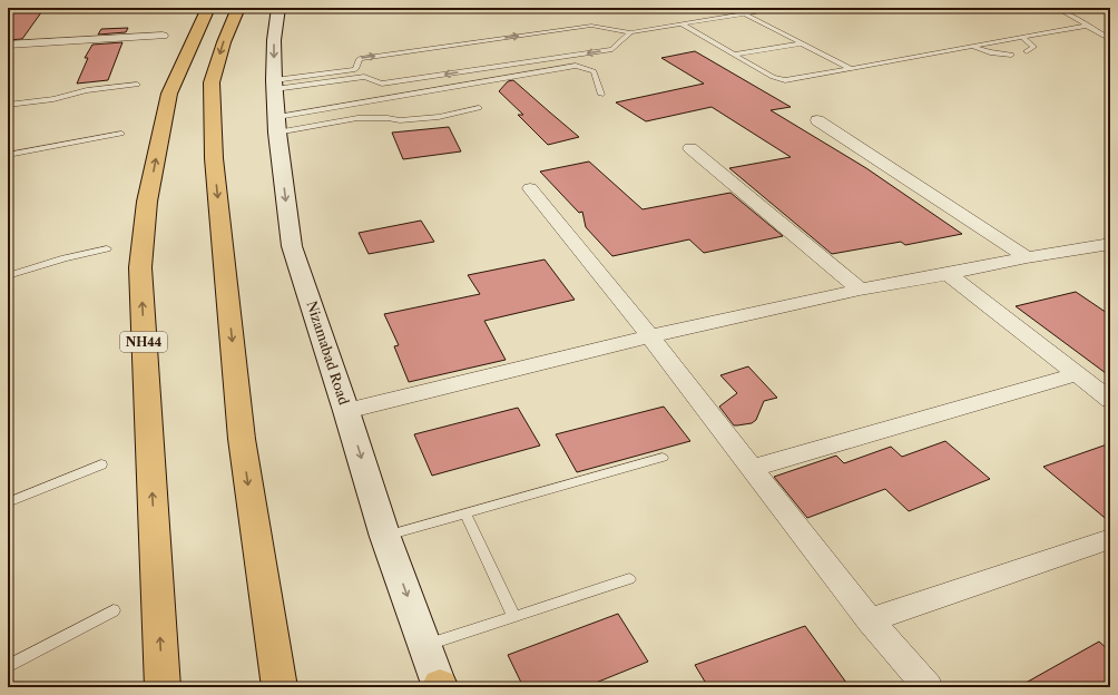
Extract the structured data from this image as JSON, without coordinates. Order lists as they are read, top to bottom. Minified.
{"streets":{"highway":["NH44"],"main road":["Nizamabad Road"]},"one_way":["Nizamabad Road"]}
